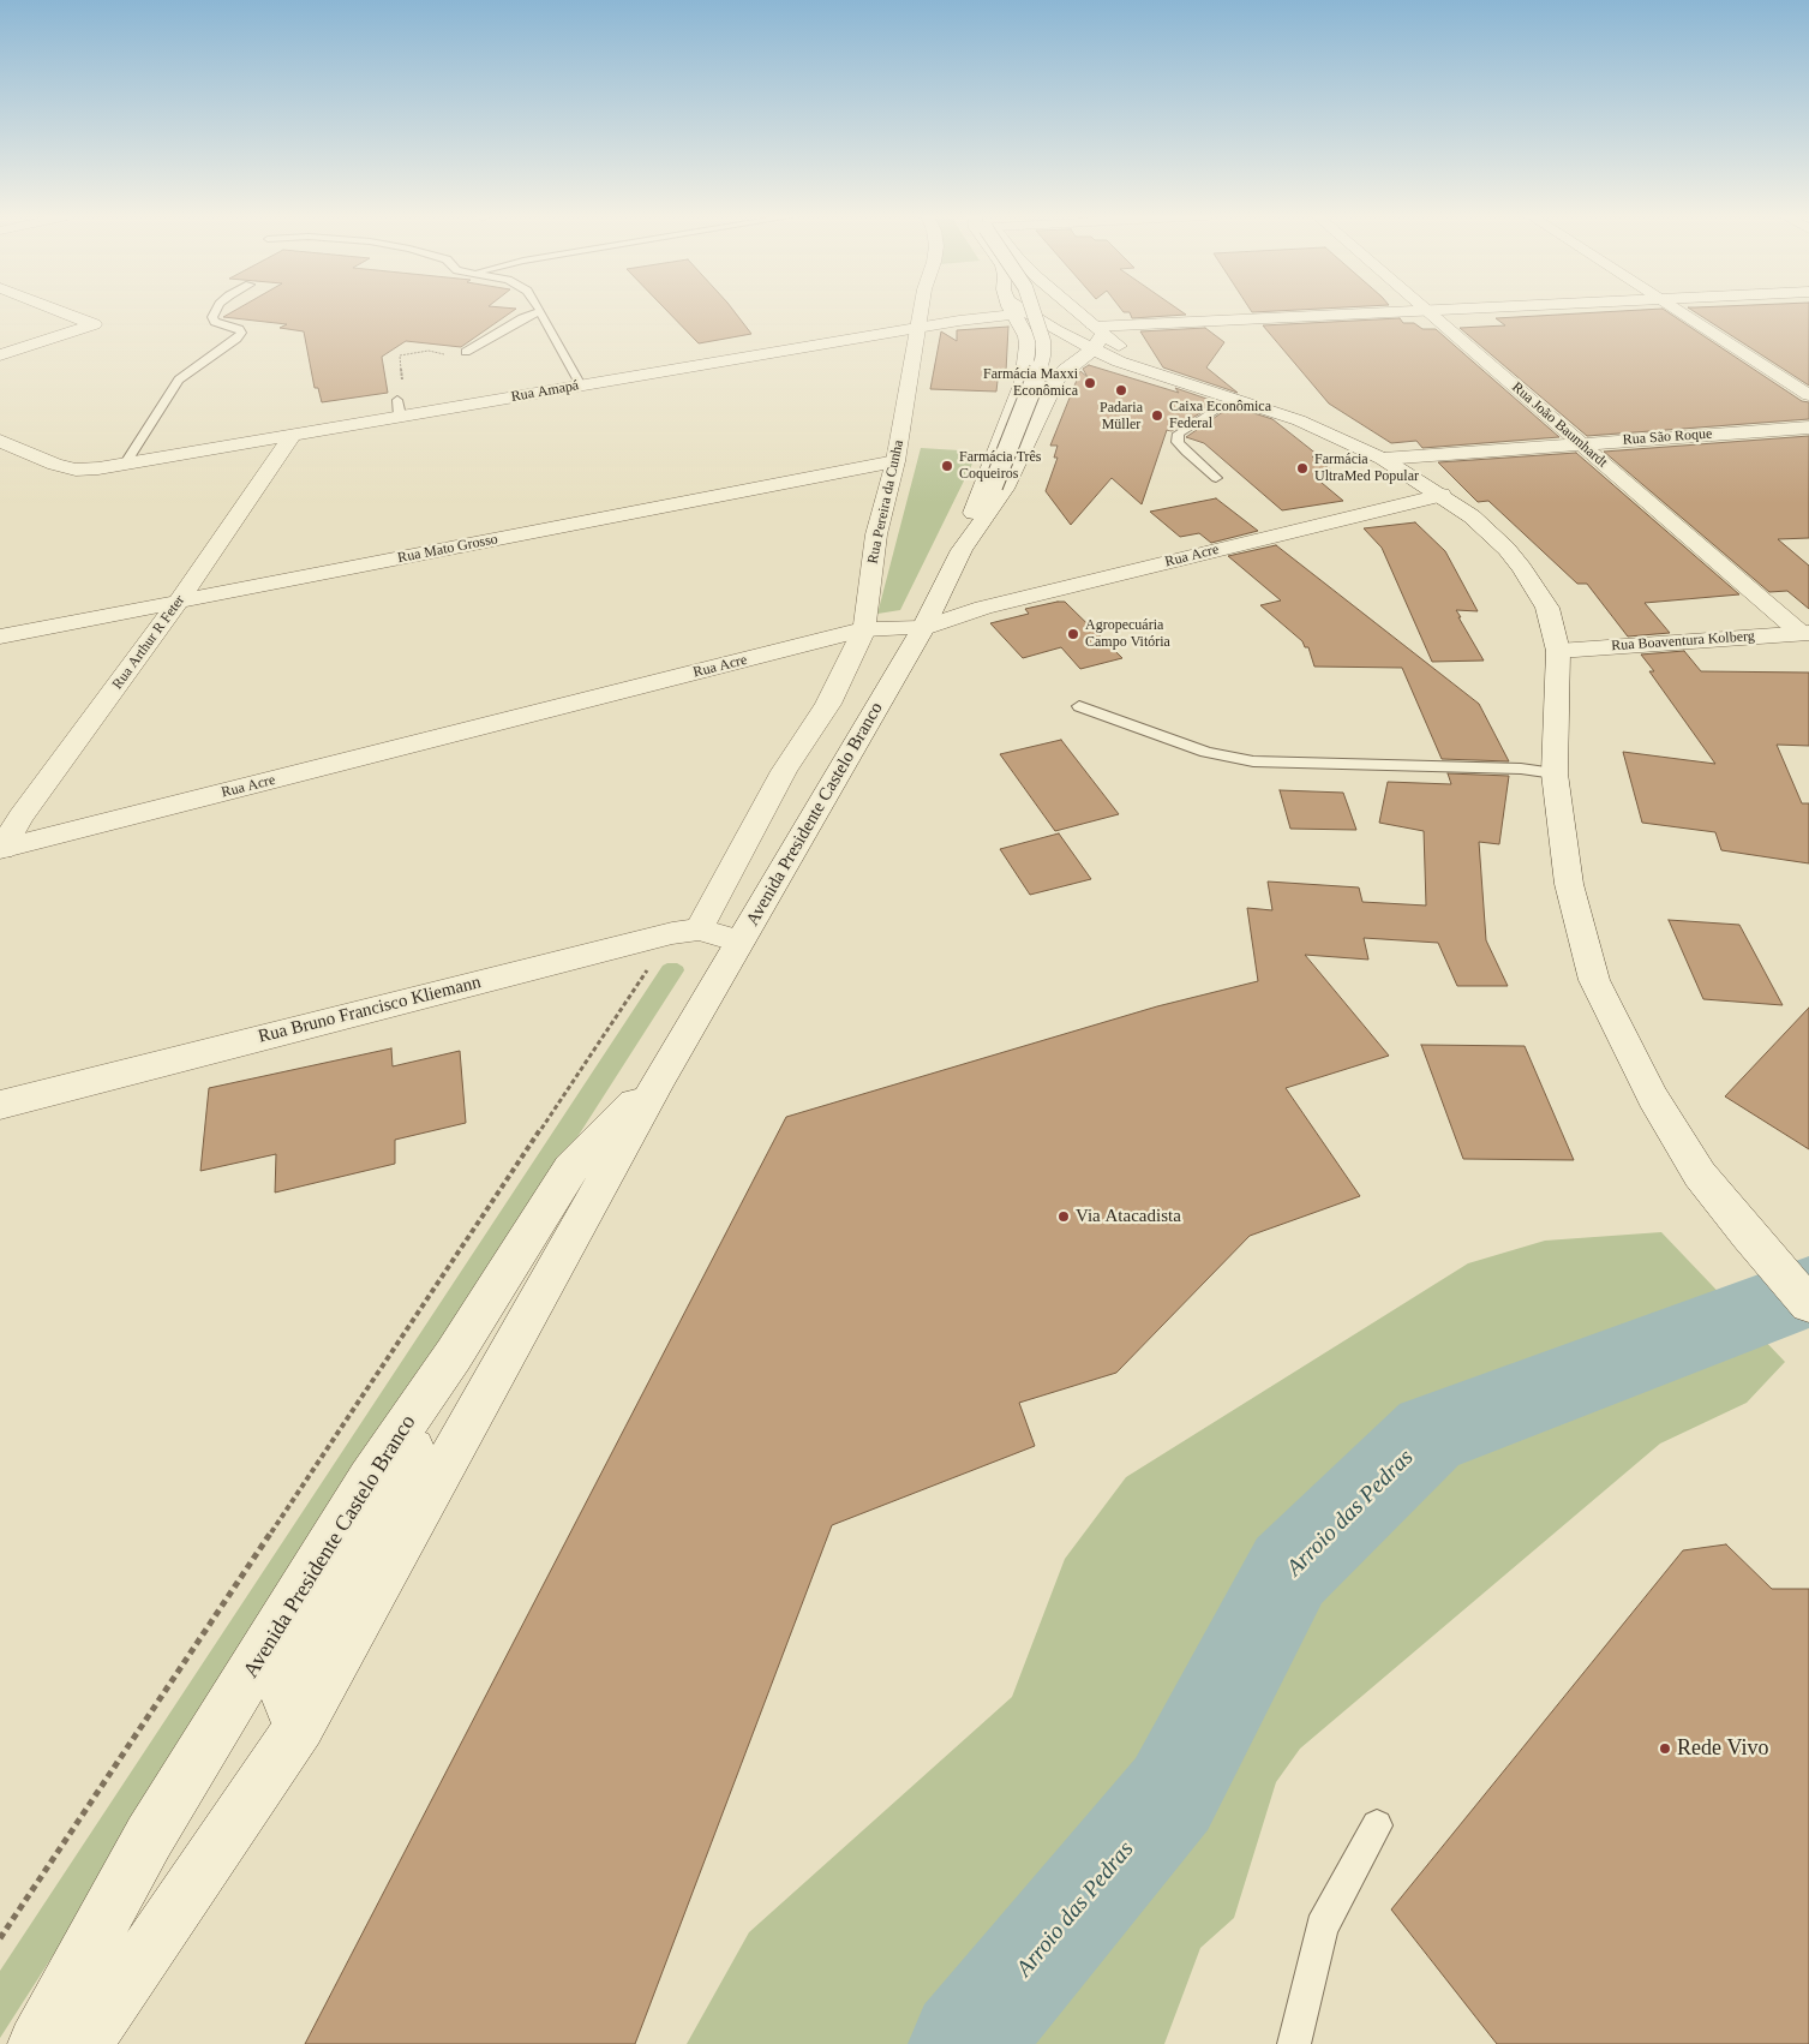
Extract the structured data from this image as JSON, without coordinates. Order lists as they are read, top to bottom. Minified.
{"streets":{"street":["Rua Amapá","Rua João Baumhardt","Rua São Roque","Rua Pereira da Cunha","Rua Mato Grosso","Rua Acre","Rua Boaventura Kolberg","Rua Arthur R Feter","Avenida Presidente Castelo Branco","Rua Bruno Francisco Kliemann"]},"crossings":[["Rua Amapá","Rua Pereira da Cunha"],["Rua Amapá","Rua Arthur R Feter"],["Rua João Baumhardt","Rua São Roque"],["Rua João Baumhardt","Rua Boaventura Kolberg"],["Rua Pereira da Cunha","Rua Mato Grosso"],["Rua Pereira da Cunha","Rua Acre"],["Rua Pereira da Cunha","Rua Bruno Francisco Kliemann"],["Rua Mato Grosso","Rua Arthur R Feter"],["Rua Acre","Rua Arthur R Feter"],["Rua Acre","Avenida Presidente Castelo Branco"]],"water":["Arroio das Pedras"],"places":["Farmácia Maxxi Econômica","Padaria Müller","Caixa Econômica Federal","Farmácia Três Coqueiros","Farmácia UltraMed Popular","Agropecuária Campo Vitória","Via Atacadista","Rede Vivo"]}
